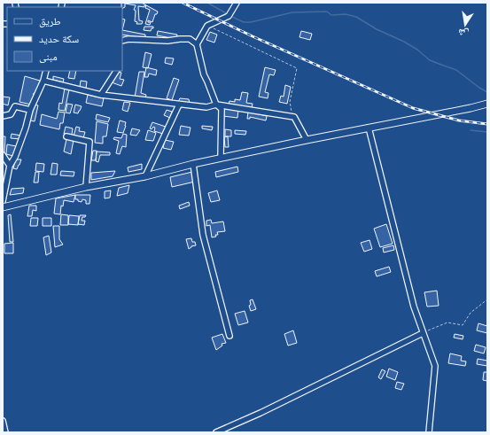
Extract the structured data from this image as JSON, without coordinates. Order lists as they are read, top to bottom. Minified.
{"legend":["طريق","سكة حديد","مبنى"],"north":"bottom"}
